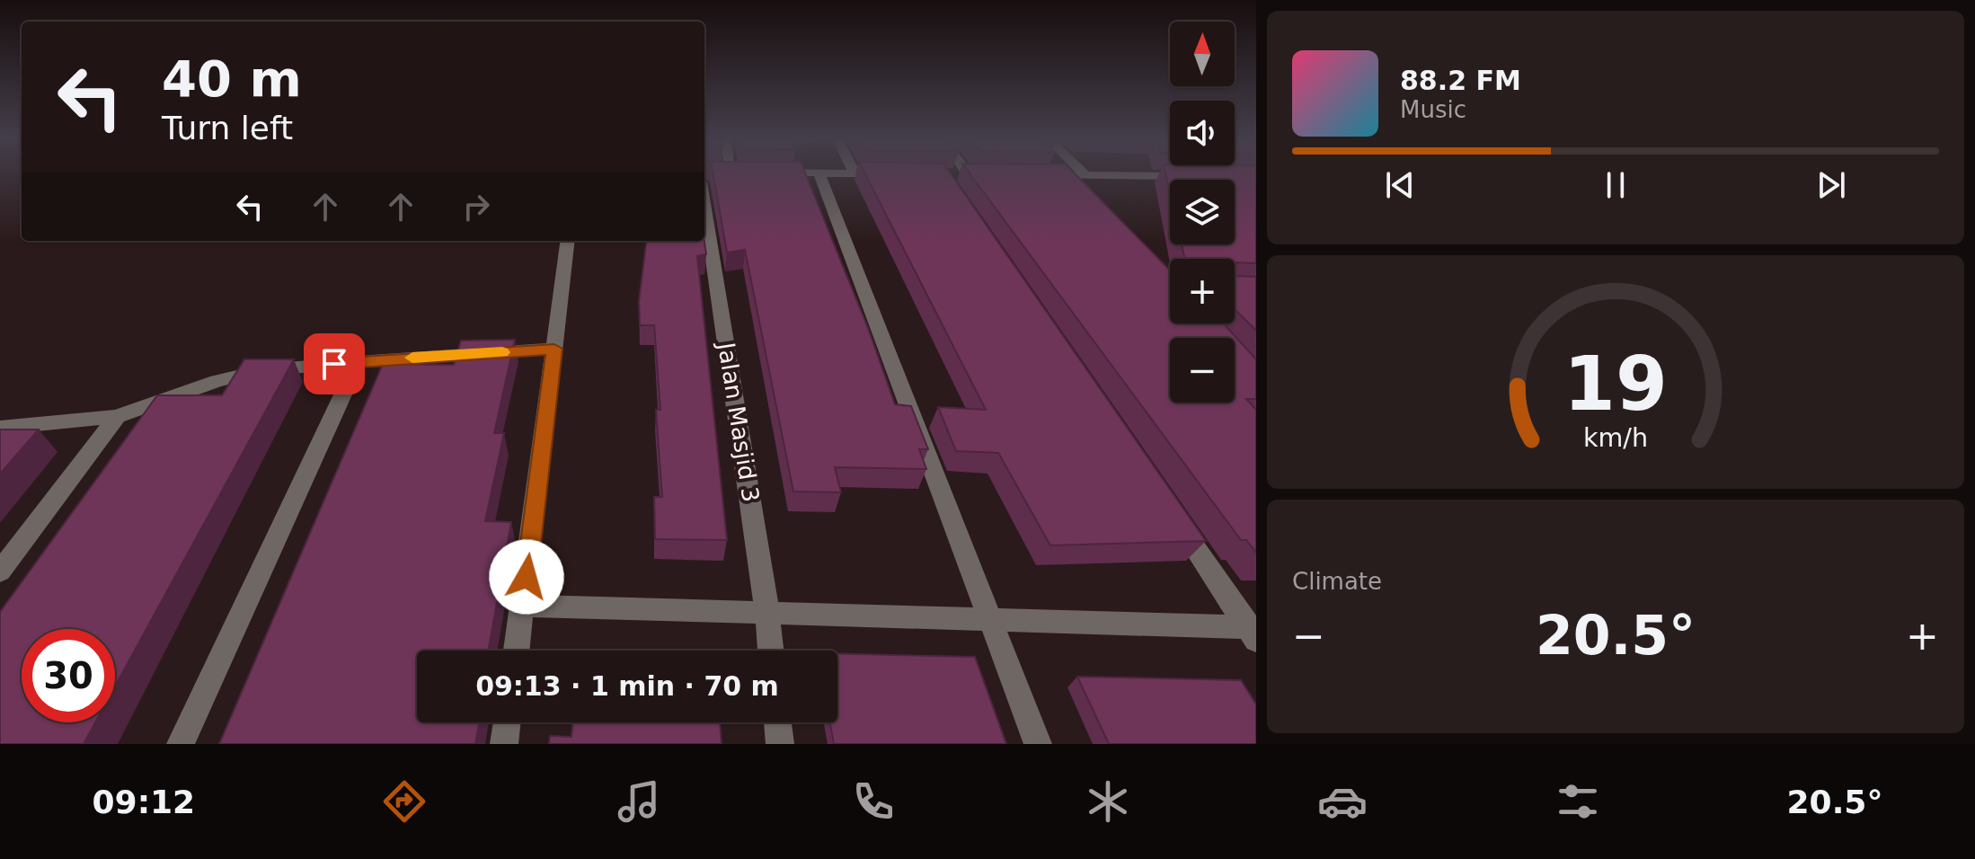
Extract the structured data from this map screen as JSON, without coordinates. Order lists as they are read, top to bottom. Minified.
{"streets":{"street":["Jalan Masjid 3"]},"north":"top","page":{"map_buttons":["+","−"],"turn":["40 m","Turn left"],"song":["88.2 FM","Music"],"tile":"Climate","heat":["−","20.5°","+"],"limit":"30","trip":"09:13 · 1 min · 70 m","tabs":["09:12","20.5°"],"gauge":["19","km/h"]}}
